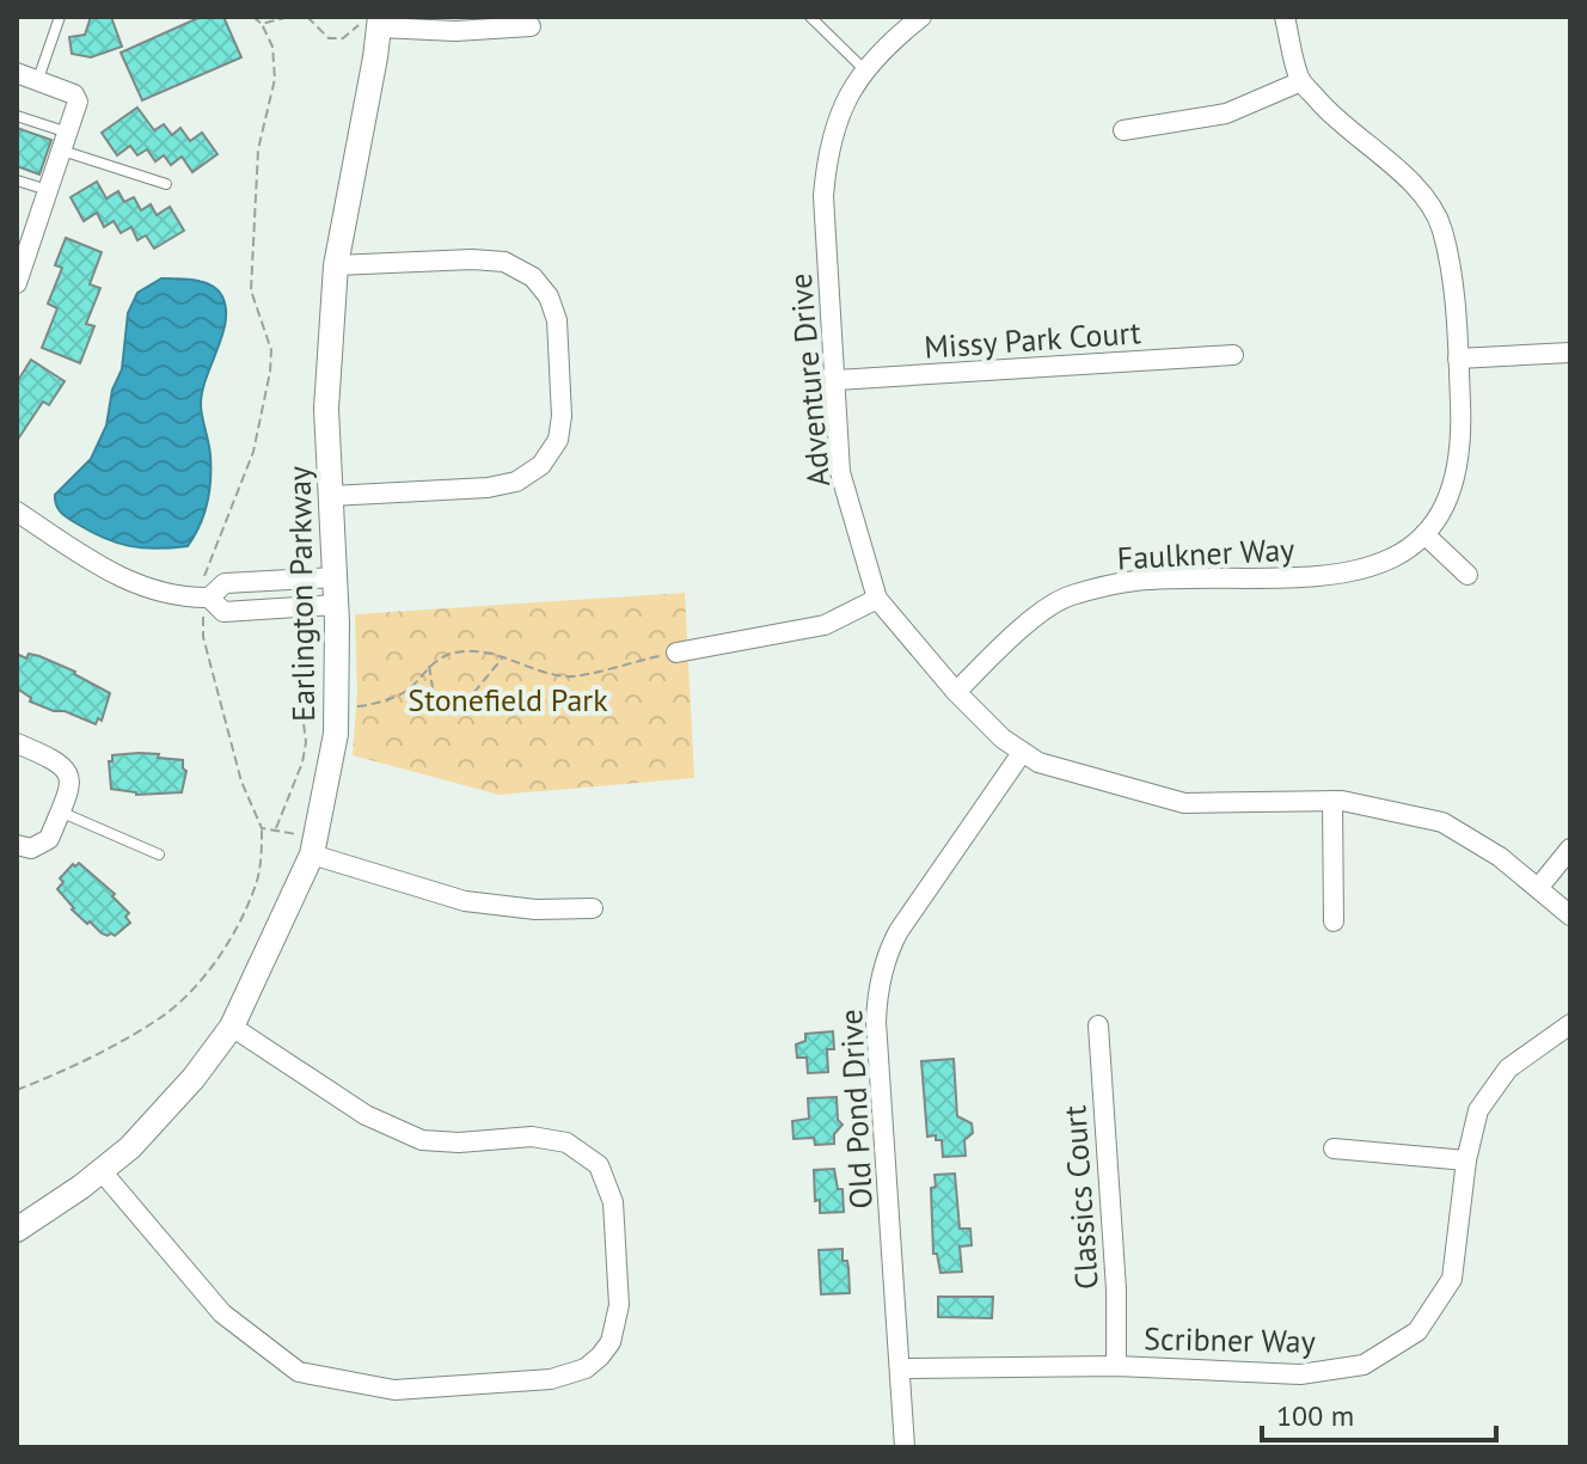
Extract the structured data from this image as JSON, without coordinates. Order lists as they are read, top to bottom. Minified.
{"streets":{"street":["Missy Park Court","Adventure Drive","Faulkner Way","Earlington Parkway","Old Pond Drive","Classics Court","Scribner Way"]},"crossings":[["Missy Park Court","Adventure Drive"],["Adventure Drive","Faulkner Way"],["Adventure Drive","Old Pond Drive"],["Old Pond Drive","Scribner Way"],["Classics Court","Scribner Way"]],"parks":["Stonefield Park"],"scale_bar":"100 m"}
